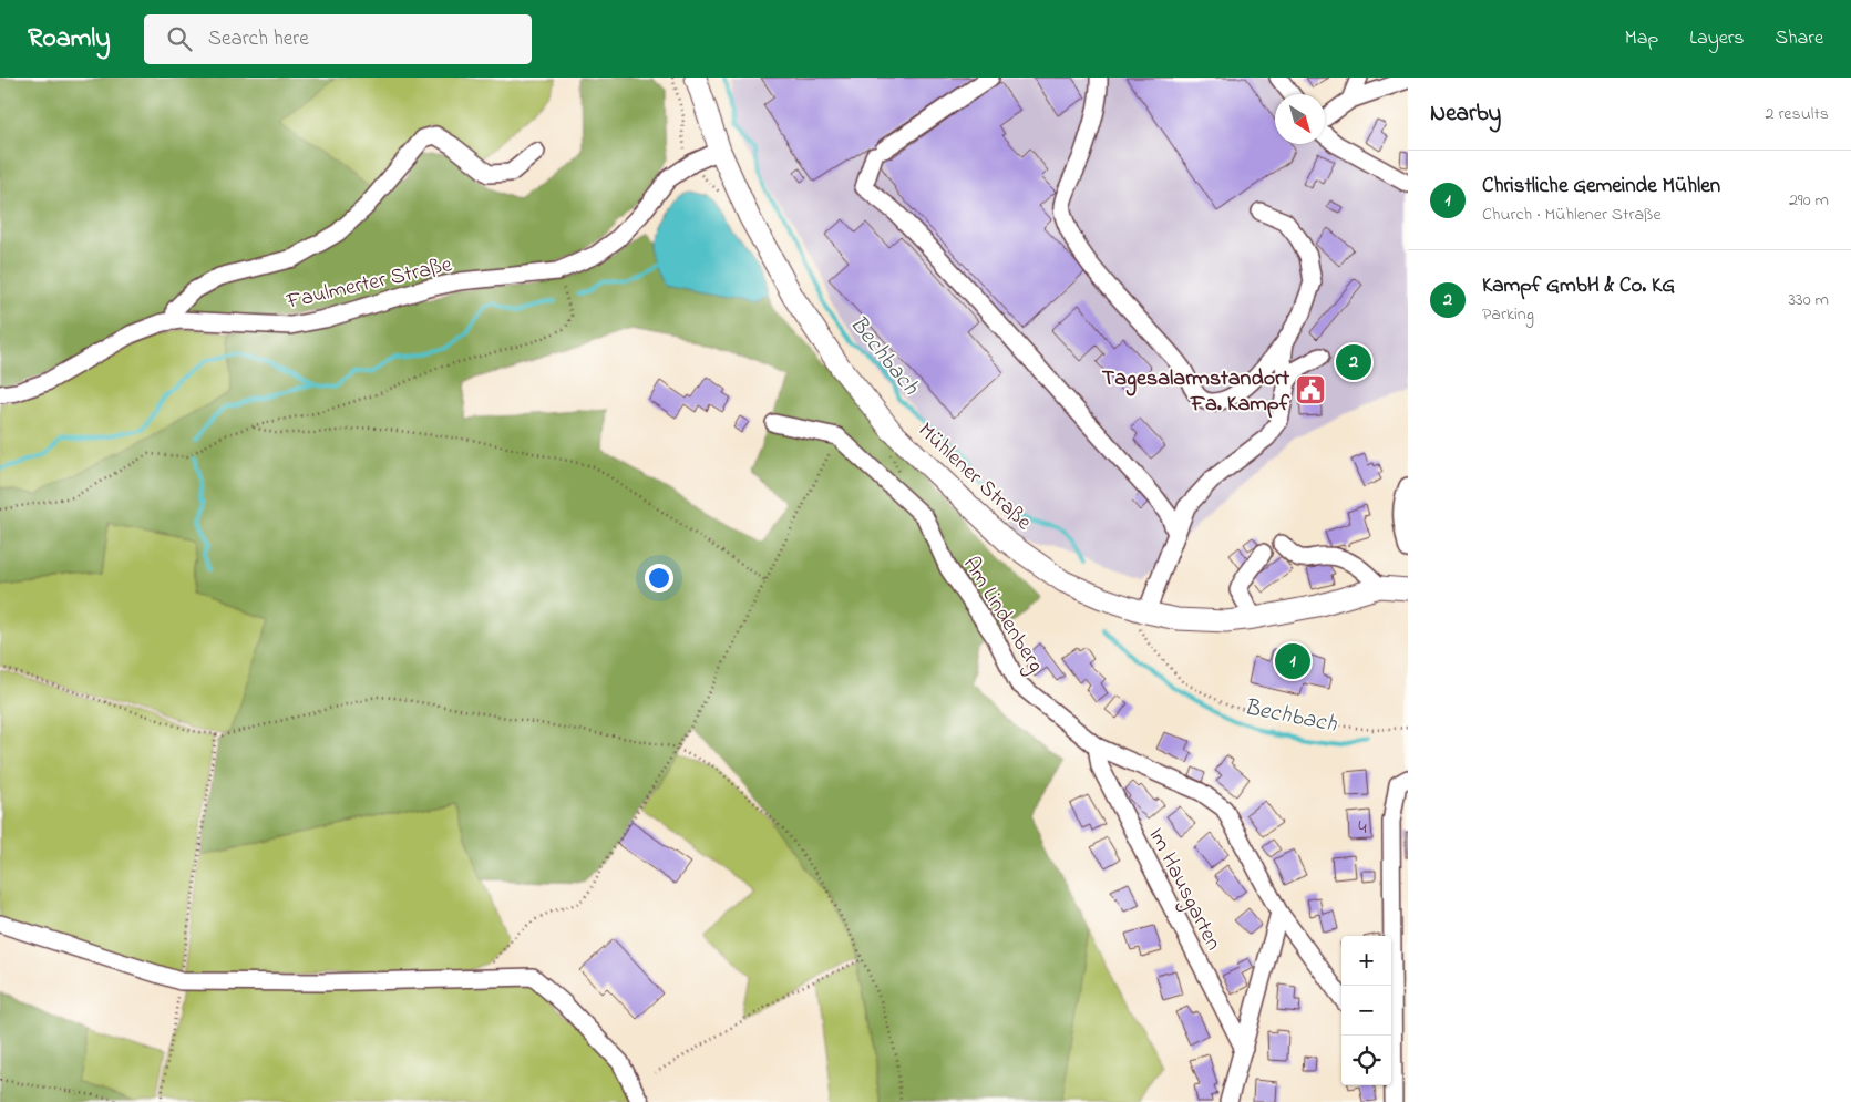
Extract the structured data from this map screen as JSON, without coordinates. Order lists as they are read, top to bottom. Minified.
{"streets":{"main road":["Mühlener Straße"],"street":["Faulmerter Straße","Am Lindenberg","Im Hausgarten"]},"crossings":[["Faulmerter Straße","Mühlener Straße"],["Am Lindenberg","Im Hausgarten"]],"water":["Bechbach"],"places":{"public building":["Tagesalarmstandort Fa. Kampf"]},"house_numbers":["4"],"north":"bottom right","page":{"header":"Roamly","search":"Search here","nav":["Map","Layers","Share"],"heading":["Nearby","2 results"],"list":[{"mark":"1","name":"Christliche Gemeinde Mühlen","note":"Church · Mühlener Straße","value":"290 m"},{"mark":"2","name":"Kampf GmbH & Co. KG","note":"Parking","value":"330 m"}],"pins":["2","1"],"map_buttons":["+","−"]}}
